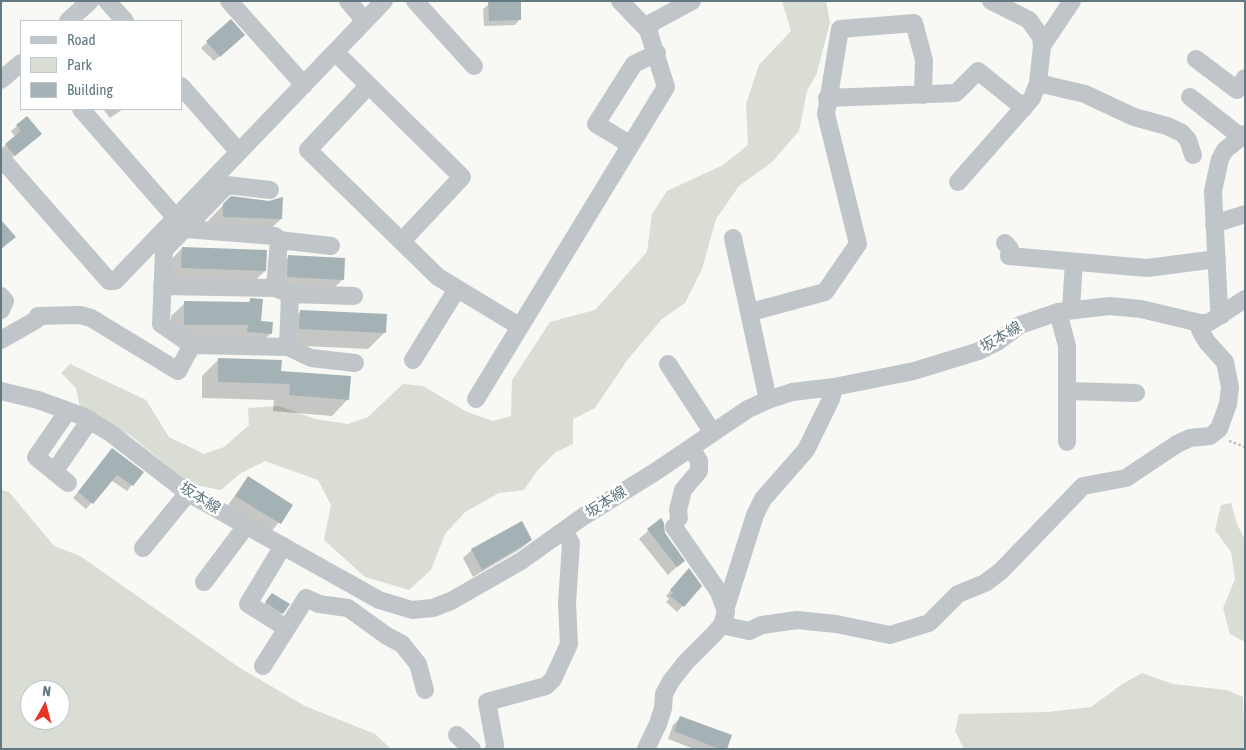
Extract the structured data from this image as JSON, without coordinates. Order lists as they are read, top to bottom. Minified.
{"streets":{"street":["坂本線"]},"legend":["Road","Park","Building"],"north":"top"}
